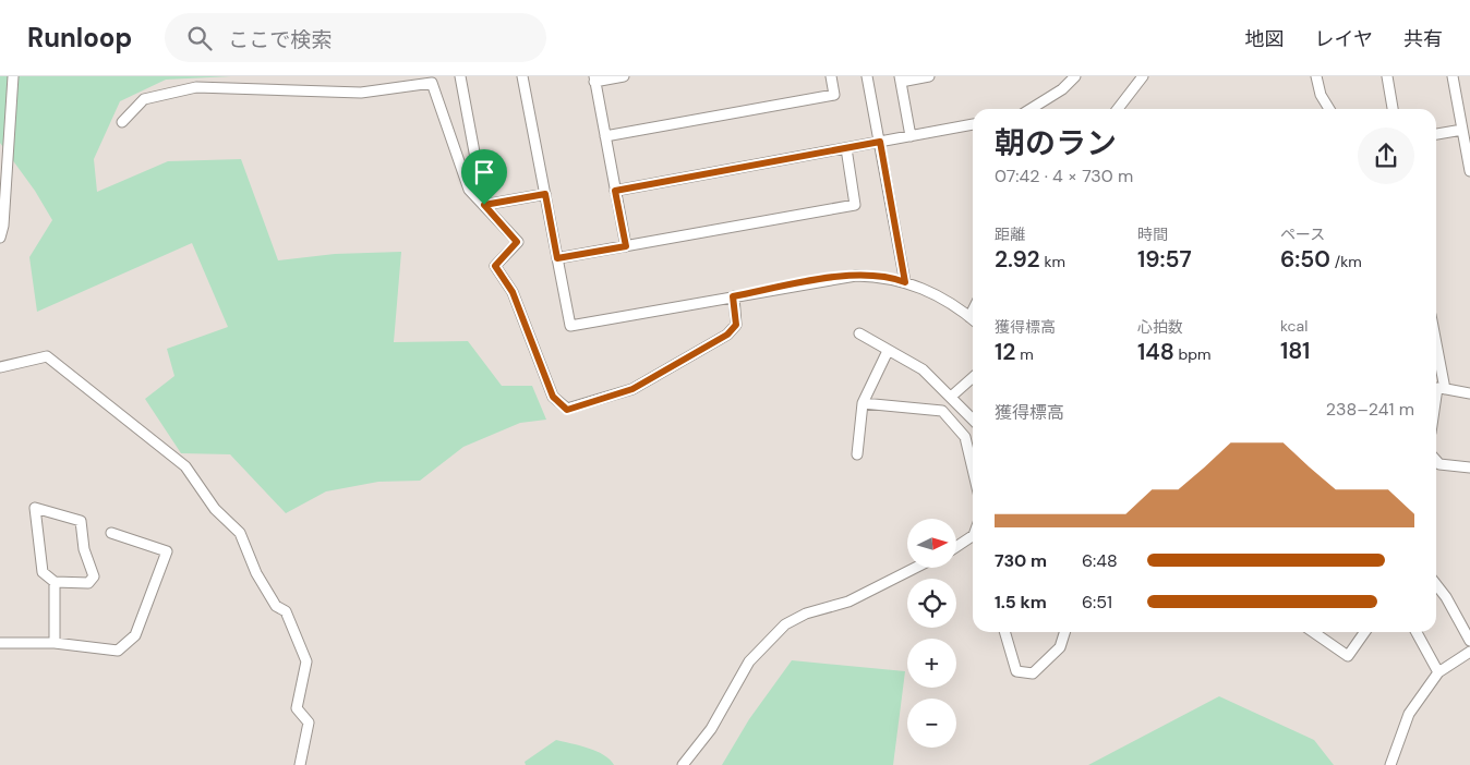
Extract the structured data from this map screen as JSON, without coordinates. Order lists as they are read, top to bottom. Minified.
{"north":"right","page":{"header":"Runloop","search":"ここで検索","nav":["地図","レイヤ","共有"],"heading":["朝のラン","07:42 · 4 × 730 m"],"stats":[["距離","2.92 km"],["時間","19:57"],["ペース","6:50 /km"],["獲得標高","12 m"],["心拍数","148 bpm"],["kcal","181"]],"chart":["獲得標高","238–241 m"],"map_buttons":["+","−"],"list":[{"name":"730 m","note":"6:48"},{"name":"1.5 km","note":"6:51"}]}}
